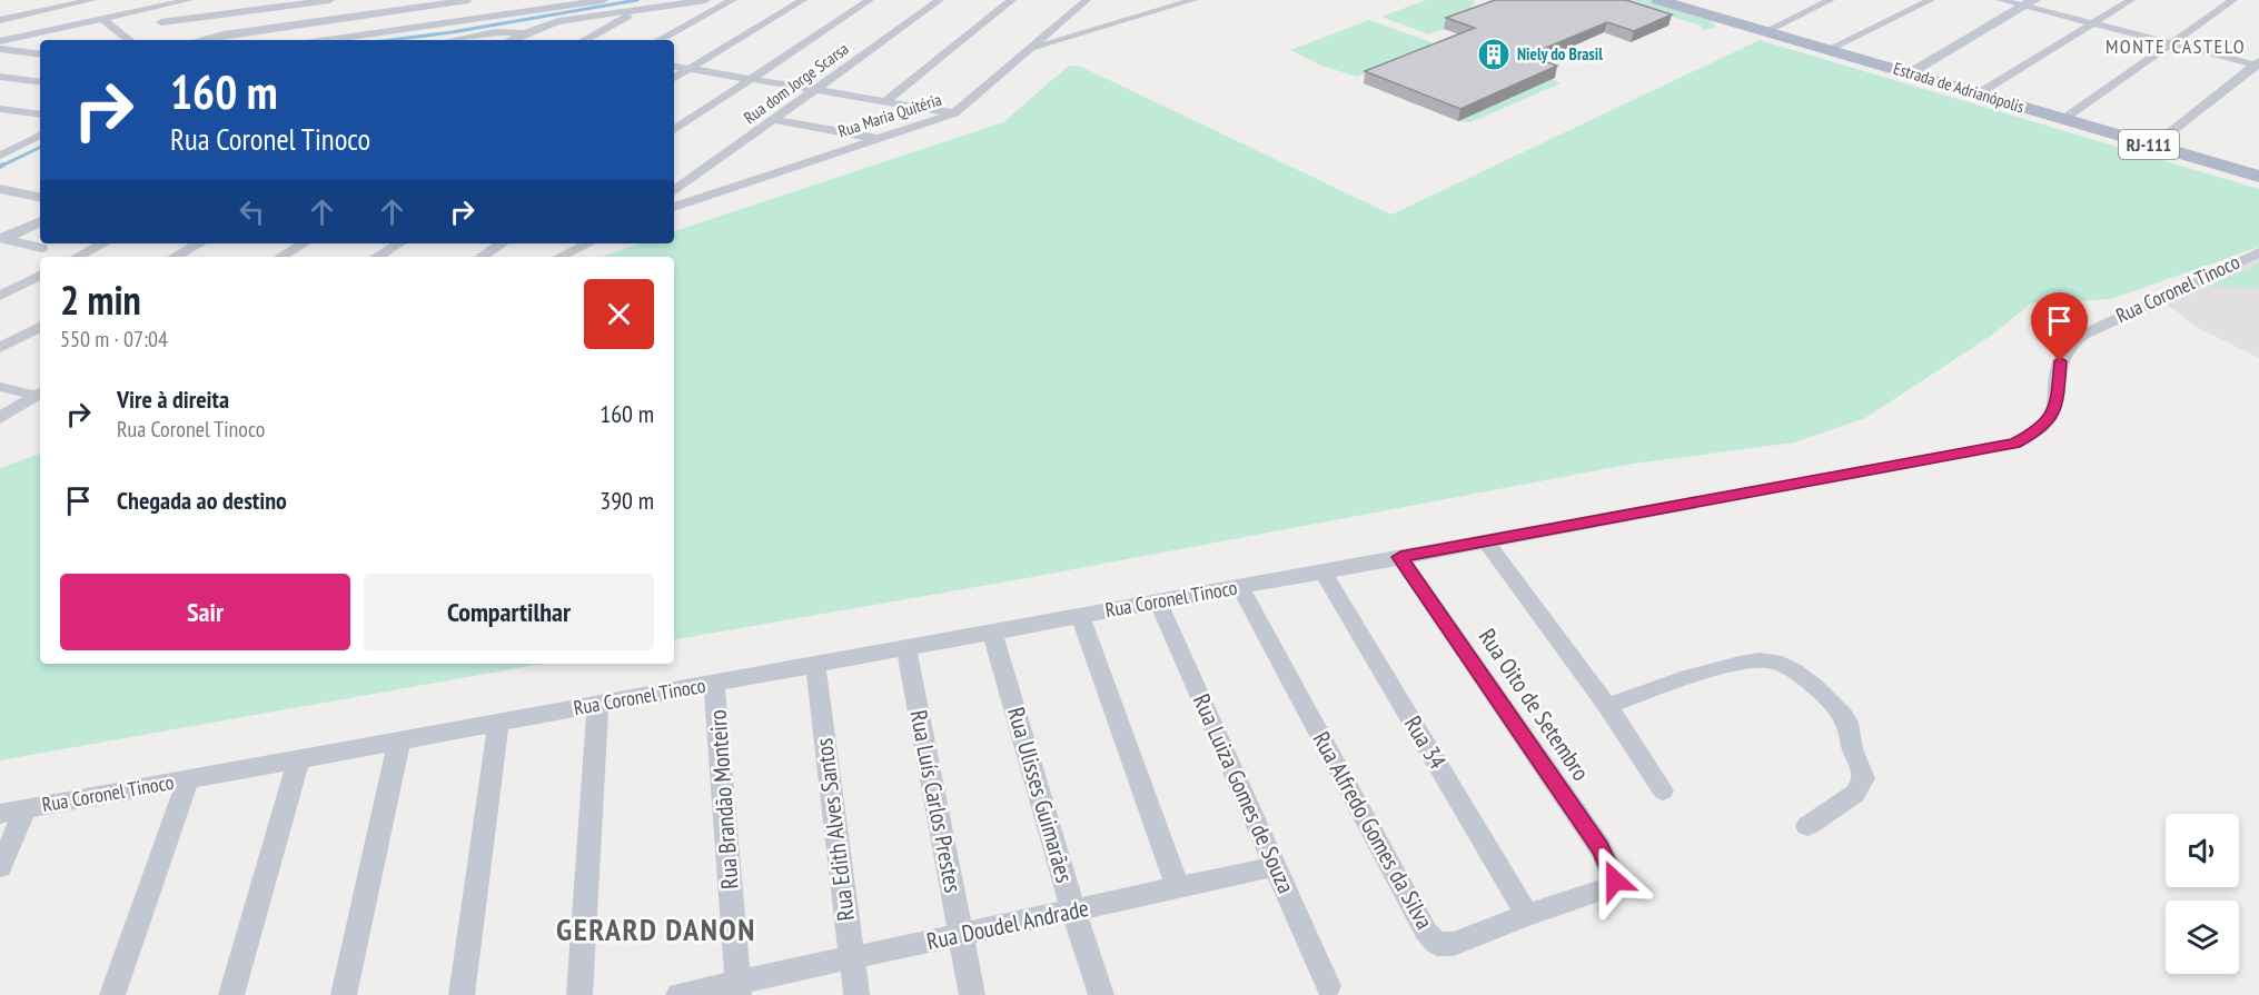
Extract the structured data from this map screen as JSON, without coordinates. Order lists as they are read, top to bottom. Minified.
{"streets":{"main road":["Estrada de Adrianópolis","RJ-111"],"street":["Rua dom Jorge Scarsa","Rua Maria Quitéria","Rua Coronel Tinoco","Rua Oito de Setembro","Rua 34","Rua Luiza Gomes de Souza","Rua Ulisses Guimarães","Rua Brandão Monteiro","Rua Luís Carlos Prestes","Rua Edith Alves Santos","Rua Alfredo Gomes da Silva","Rua Doudel Andrade"]},"crossings":[["Rua Coronel Tinoco","Rua Oito de Setembro"],["Rua Coronel Tinoco","Rua 34"],["Rua Coronel Tinoco","Rua Luiza Gomes de Souza"],["Rua Coronel Tinoco","Rua Ulisses Guimarães"],["Rua Coronel Tinoco","Rua Brandão Monteiro"],["Rua Coronel Tinoco","Rua Luís Carlos Prestes"],["Rua Coronel Tinoco","Rua Edith Alves Santos"],["Rua Coronel Tinoco","Rua Alfredo Gomes da Silva"],["Rua Oito de Setembro","Rua Alfredo Gomes da Silva"],["Rua 34","Rua Alfredo Gomes da Silva"],["Rua Luiza Gomes de Souza","Rua Doudel Andrade"],["Rua Ulisses Guimarães","Rua Doudel Andrade"],["Rua Brandão Monteiro","Rua Doudel Andrade"],["Rua Luís Carlos Prestes","Rua Doudel Andrade"],["Rua Edith Alves Santos","Rua Doudel Andrade"]],"districts":["MONTE CASTELO","GERARD DANON"],"places":{"building":["Niely do Brasil"]},"page":{"turn":["160 m","Rua Coronel Tinoco"],"heading":["2 min","550 m · 07:04"],"list":[{"name":"Vire à direita","note":"Rua Coronel Tinoco","value":"160 m"},{"name":"Chegada ao destino","value":"390 m"}],"buttons":["Sair","Compartilhar"]}}
